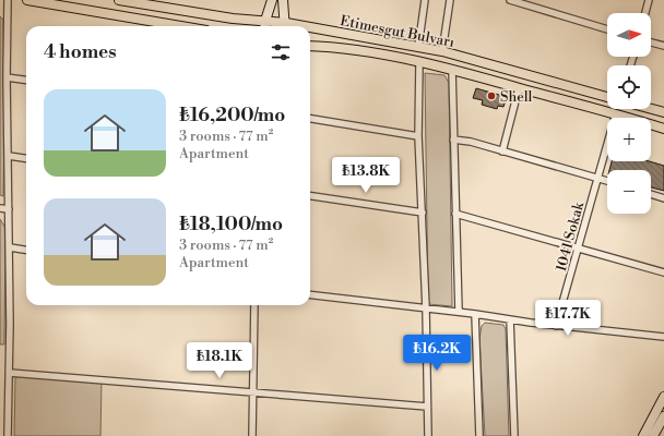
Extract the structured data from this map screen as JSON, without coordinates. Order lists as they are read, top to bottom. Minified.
{"streets":{"main road":["Etimesgut Bulvarı"],"street":["1041 Sokak"]},"crossings":[["Etimesgut Bulvarı","1041 Sokak"]],"places":["Shell"],"north":"right","page":{"map_buttons":["+","−"],"heading":"4 homes","list":[{"name":"₺16,200/mo","note":"3 rooms · 77 m² · Apartment"},{"name":"₺18,100/mo","note":"3 rooms · 77 m² · Apartment"}],"price":["₺13.8K","₺17.7K","₺16.2K","₺18.1K"]}}
